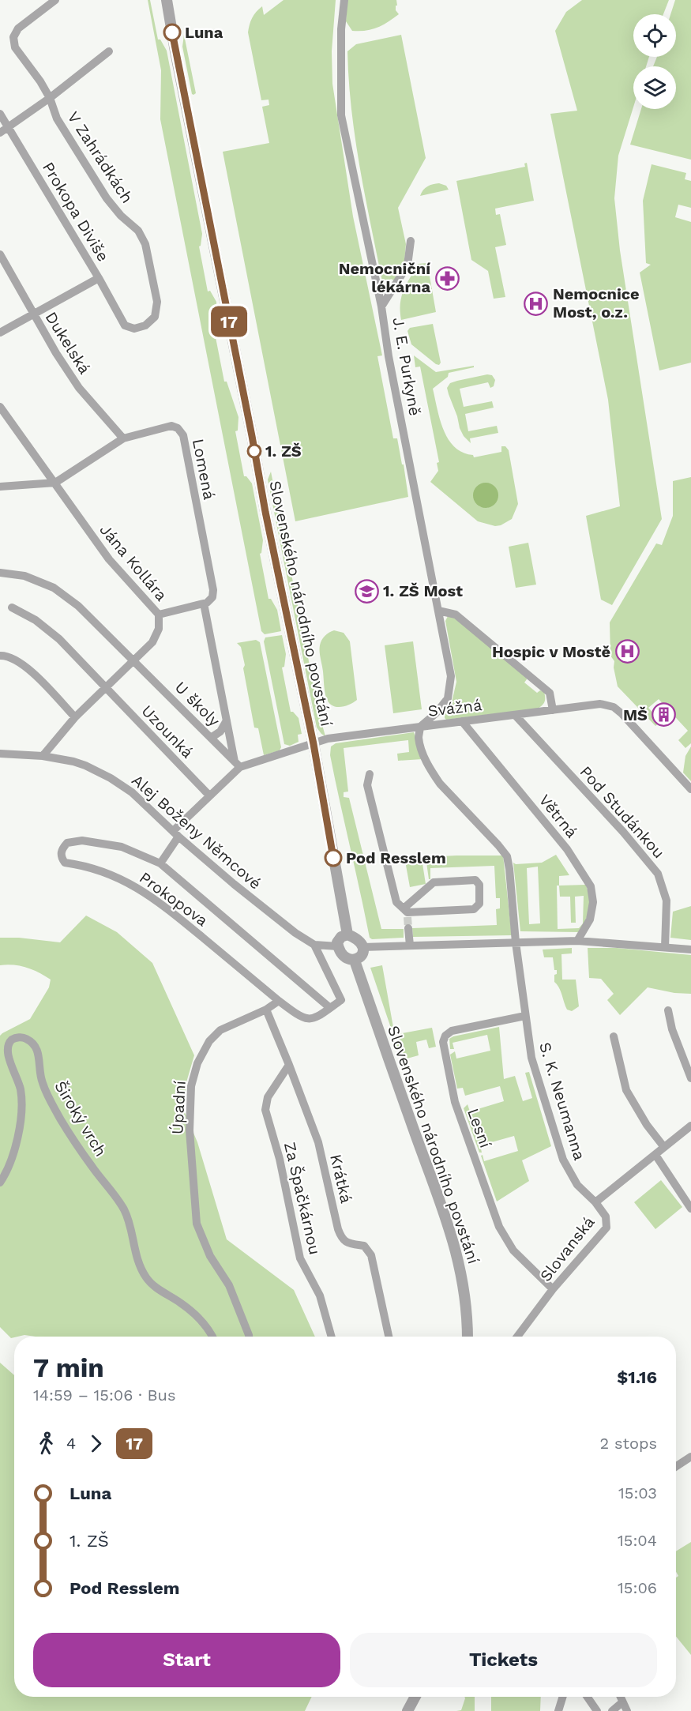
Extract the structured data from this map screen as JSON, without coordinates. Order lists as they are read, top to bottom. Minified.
{"streets":{"street":["V Zahrádkách","Prokopa Diviše","Dukelská","J. E. Purkyně","Lomená","Jána Kollára","Slovenského národního povstání","U školy","Svážná","Uzounká","Pod Studánkou","Větrná","Alej Boženy Němcové","Prokopova","S. K. Neumanna","Úpadní","Široký vrch","Lesní","Krátká","Za Špačkárnou","Slovanská"]},"crossings":[["V Zahrádkách","Prokopa Diviše"],["Dukelská","Lomená"],["J. E. Purkyně","Svážná"],["J. E. Purkyně","S. K. Neumanna"],["Lomená","Jána Kollára"],["Jána Kollára","U školy"],["Jána Kollára","Uzounká"],["Jána Kollára","Alej Boženy Němcové"],["Slovenského národního povstání","Svážná"],["Slovenského národního povstání","Alej Boženy Němcové"],["U školy","Svážná"],["U školy","Prokopova"],["Svážná","Pod Studánkou"],["Svážná","Větrná"],["Svážná","Prokopova"],["Svážná","S. K. Neumanna"],["Uzounká","Prokopova"],["Alej Boženy Němcové","Prokopova"],["Prokopova","Úpadní"],["S. K. Neumanna","Lesní"],["S. K. Neumanna","Slovanská"],["Úpadní","Krátká"],["Lesní","Slovanská"],["Krátká","Za Špačkárnou"]],"places":{"other":["Luna","1. ZŠ","Pod Resslem"],"pharmacy":["Nemocniční lékárna"],"hospital":["Nemocnice Most, o.z.","Hospic v Mostě"],"school or university":["1. ZŠ Most"],"building":["MŠ"]},"lines":["bus line 17"],"page":{"on_map":"17","heading":["7 min","14:59 – 15:06 · Bus","$1.16"],"legs":["4","17","2 stops"],"list":[{"name":"Luna","value":"15:03"},{"name":"1. ZŠ","value":"15:04"},{"name":"Pod Resslem","value":"15:06"}],"buttons":["Start","Tickets"]}}
